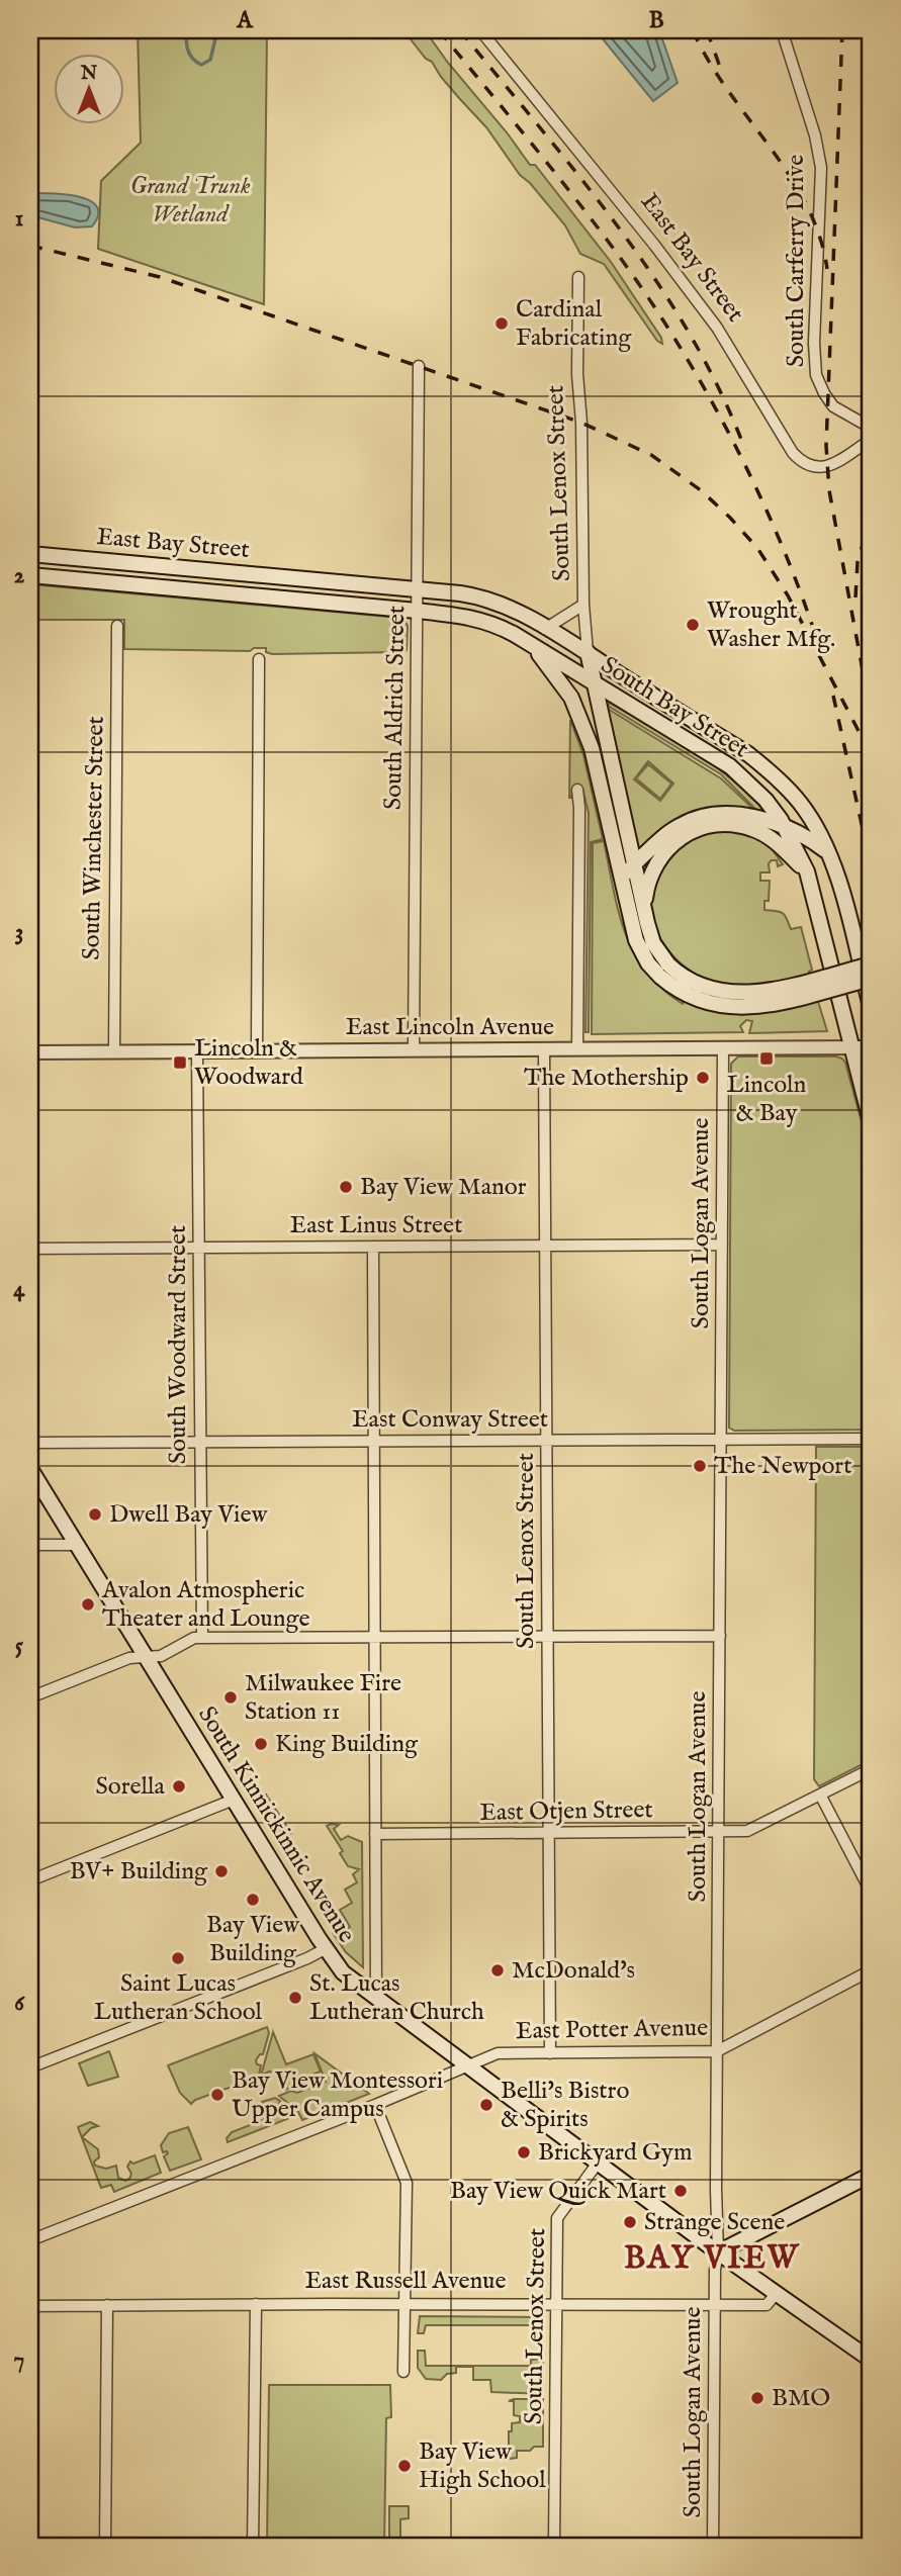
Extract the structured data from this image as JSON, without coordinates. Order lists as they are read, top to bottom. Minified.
{"streets":{"main road":["East Bay Street","South Bay Street","South Kinnickinnic Avenue"],"street":["South Carferry Drive","South Lenox Street","South Aldrich Street","South Winchester Street","East Lincoln Avenue","South Logan Avenue","East Linus Street","South Woodward Street","East Conway Street","East Otjen Street","East Potter Avenue","East Russell Avenue"]},"crossings":[["East Bay Street","South Aldrich Street"],["East Bay Street","South Bay Street"],["South Lenox Street","South Bay Street"],["South Lenox Street","East Lincoln Avenue"],["South Lenox Street","East Linus Street"],["South Lenox Street","East Conway Street"],["South Lenox Street","East Otjen Street"],["South Lenox Street","South Kinnickinnic Avenue"],["South Lenox Street","East Potter Avenue"],["South Lenox Street","East Russell Avenue"],["South Aldrich Street","East Lincoln Avenue"],["South Bay Street","East Lincoln Avenue"],["South Winchester Street","East Lincoln Avenue"],["East Lincoln Avenue","South Logan Avenue"],["East Lincoln Avenue","South Woodward Street"],["South Logan Avenue","East Linus Street"],["South Logan Avenue","East Conway Street"],["South Logan Avenue","East Otjen Street"],["South Logan Avenue","South Kinnickinnic Avenue"],["South Logan Avenue","East Potter Avenue"],["South Logan Avenue","East Russell Avenue"],["East Linus Street","South Woodward Street"],["South Woodward Street","East Conway Street"],["South Kinnickinnic Avenue","East Potter Avenue"],["South Kinnickinnic Avenue","East Russell Avenue"]],"districts":["BAY VIEW"],"parks":["Grand Trunk Wetland"],"places":{"other":["Cardinal Fabricating","Wrought Washer Mfg.","The Mothership","Bay View Manor","The Newport","Dwell Bay View","Avalon Atmospheric Theater and Lounge","Milwaukee Fire Station 11","King Building","Sorella","BV+ Building","Bay View Building","Saint Lucas Lutheran School","McDonald's","St. Lucas Lutheran Church","Bay View Montessori Upper Campus","Belli's Bistro & Spirits","Brickyard Gym","Bay View Quick Mart","Strange Scene","BMO","Bay View High School"],"transit":["Lincoln & Bay","Lincoln & Woodward"]},"north":"top","grid":{"columns":["A","B"],"rows":["1","2","3","4","5","6","7"]}}
